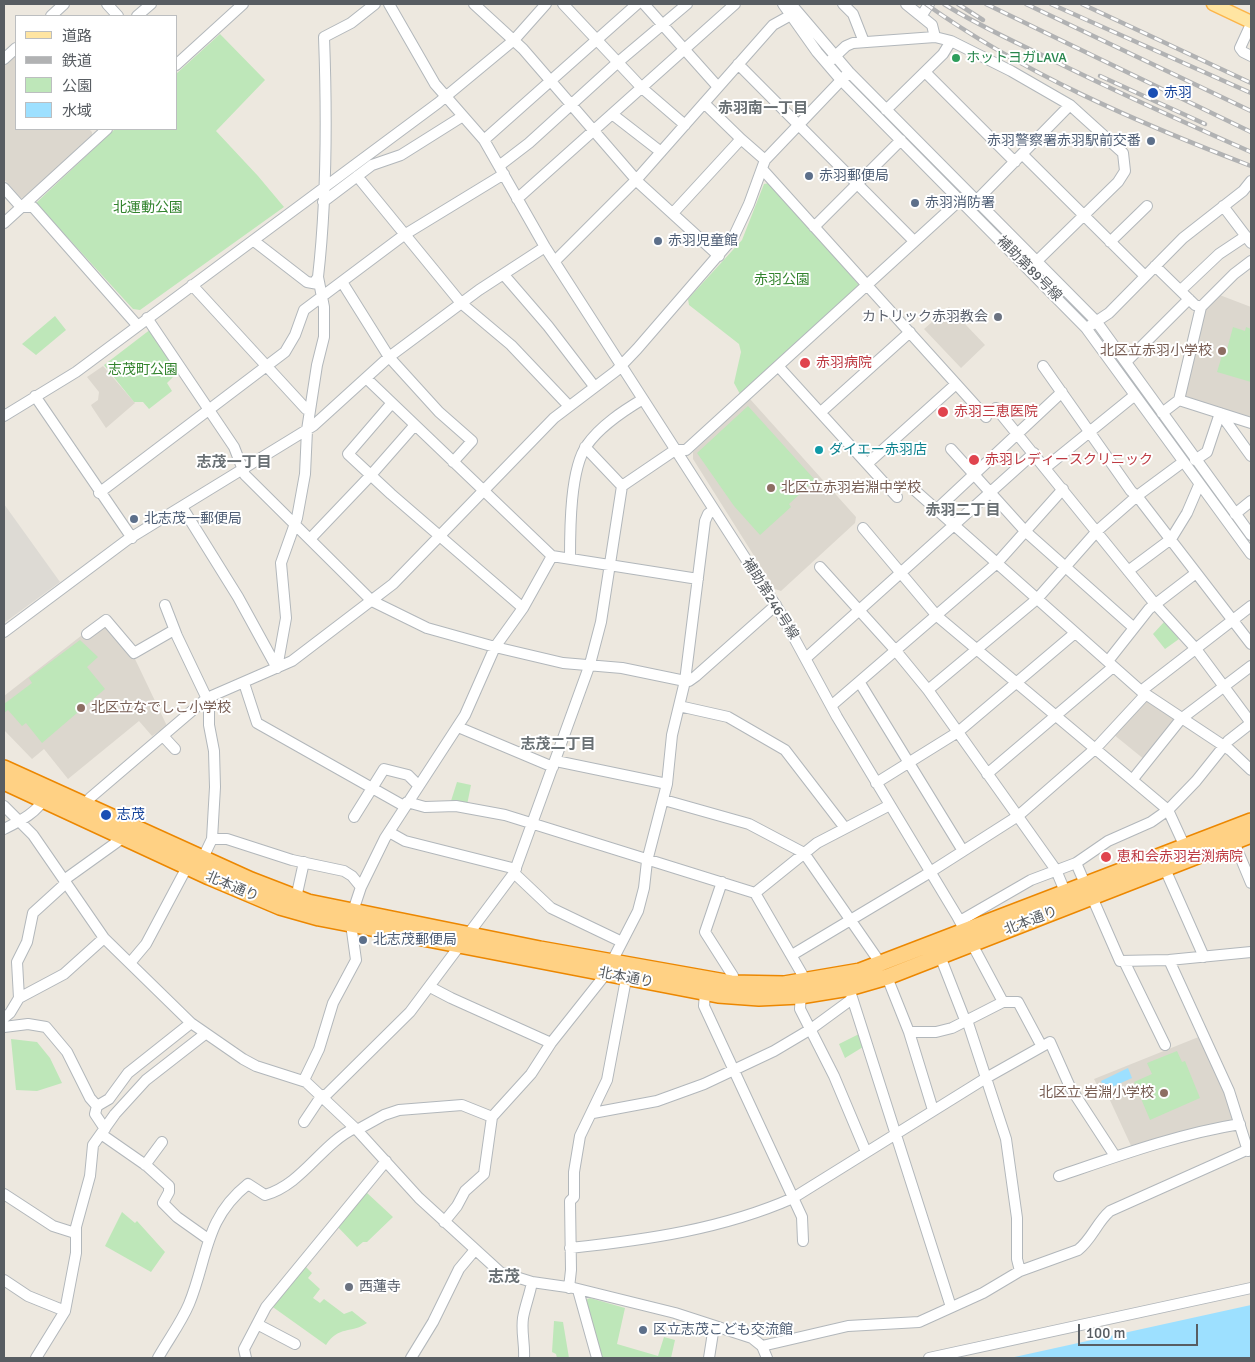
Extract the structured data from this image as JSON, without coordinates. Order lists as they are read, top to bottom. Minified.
{"streets":{"highway":["北本通り"],"street":["補助第89号線","補助第246号線"]},"crossings":[["補助第246号線","北本通り"]],"districts":["赤羽南一丁目","志茂一丁目","赤羽二丁目","志茂二丁目","志茂"],"parks":["北運動公園","赤羽公園","志茂町公園"],"places":["ホットヨガLAVA","赤羽","赤羽警察署赤羽駅前交番","赤羽郵便局","赤羽消防署","赤羽児童館","カトリック赤羽教会","北区立赤羽小学校","赤羽病院","赤羽三恵医院","ダイエー赤羽店","赤羽レディースクリニック","北区立赤羽岩淵中学校","北志茂一郵便局","北区立なでしこ小学校","志茂","恵和会赤羽岩渕病院","北志茂郵便局","北区立 岩淵小学校","西蓮寺","区立志茂こども交流館"],"legend":["道路","鉄道","公園","水域"],"scale_bar":"100 m"}
